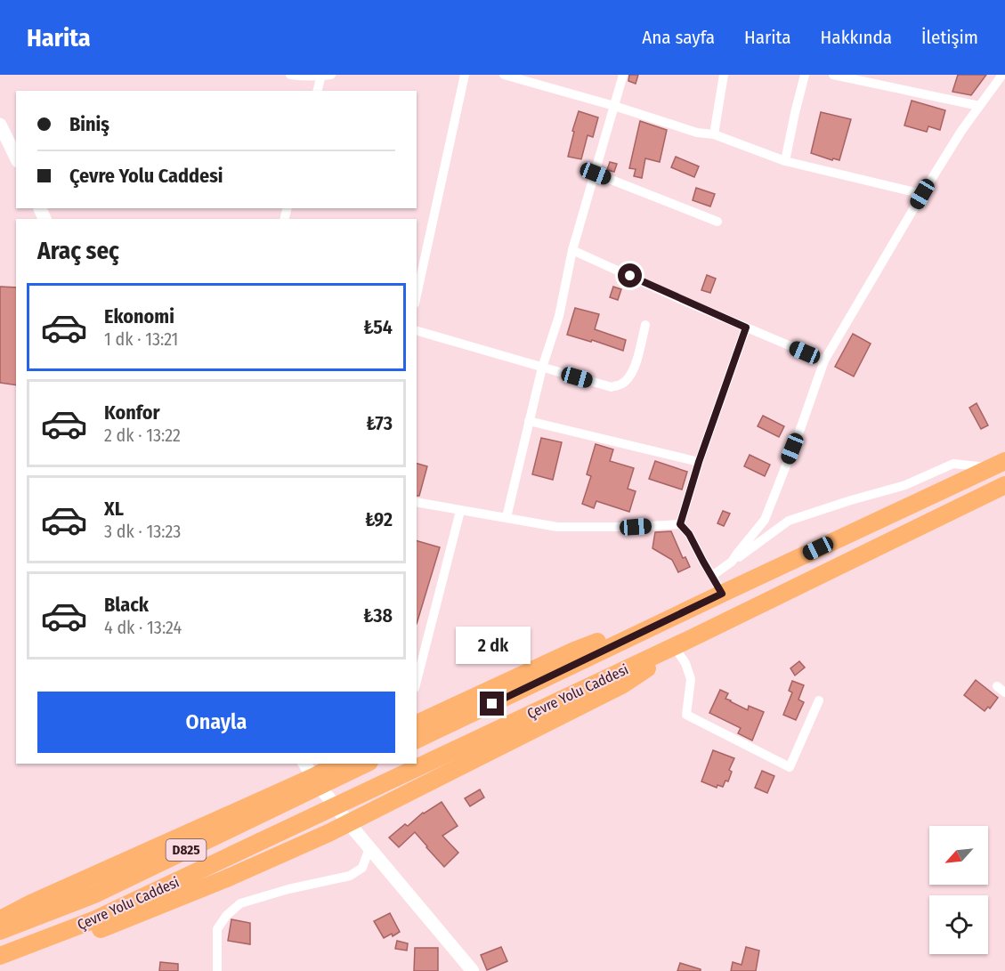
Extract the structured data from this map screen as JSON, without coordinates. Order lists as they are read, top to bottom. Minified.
{"streets":{"highway":["Çevre Yolu Caddesi","D825"]},"north":"bottom left","page":{"header":"Harita","nav":["Ana sayfa","Harita","Hakkında","İletişim"],"banner":["Biniş","Çevre Yolu Caddesi"],"heading":"Araç seç","list":[{"name":"Ekonomi","note":"1 dk · 13:21","value":"₺54"},{"name":"Konfor","note":"2 dk · 13:22","value":"₺73"},{"name":"XL","note":"3 dk · 13:23","value":"₺92"},{"name":"Black","note":"4 dk · 13:24","value":"₺38"}],"bubble":"2 dk","buttons":"Onayla"}}
